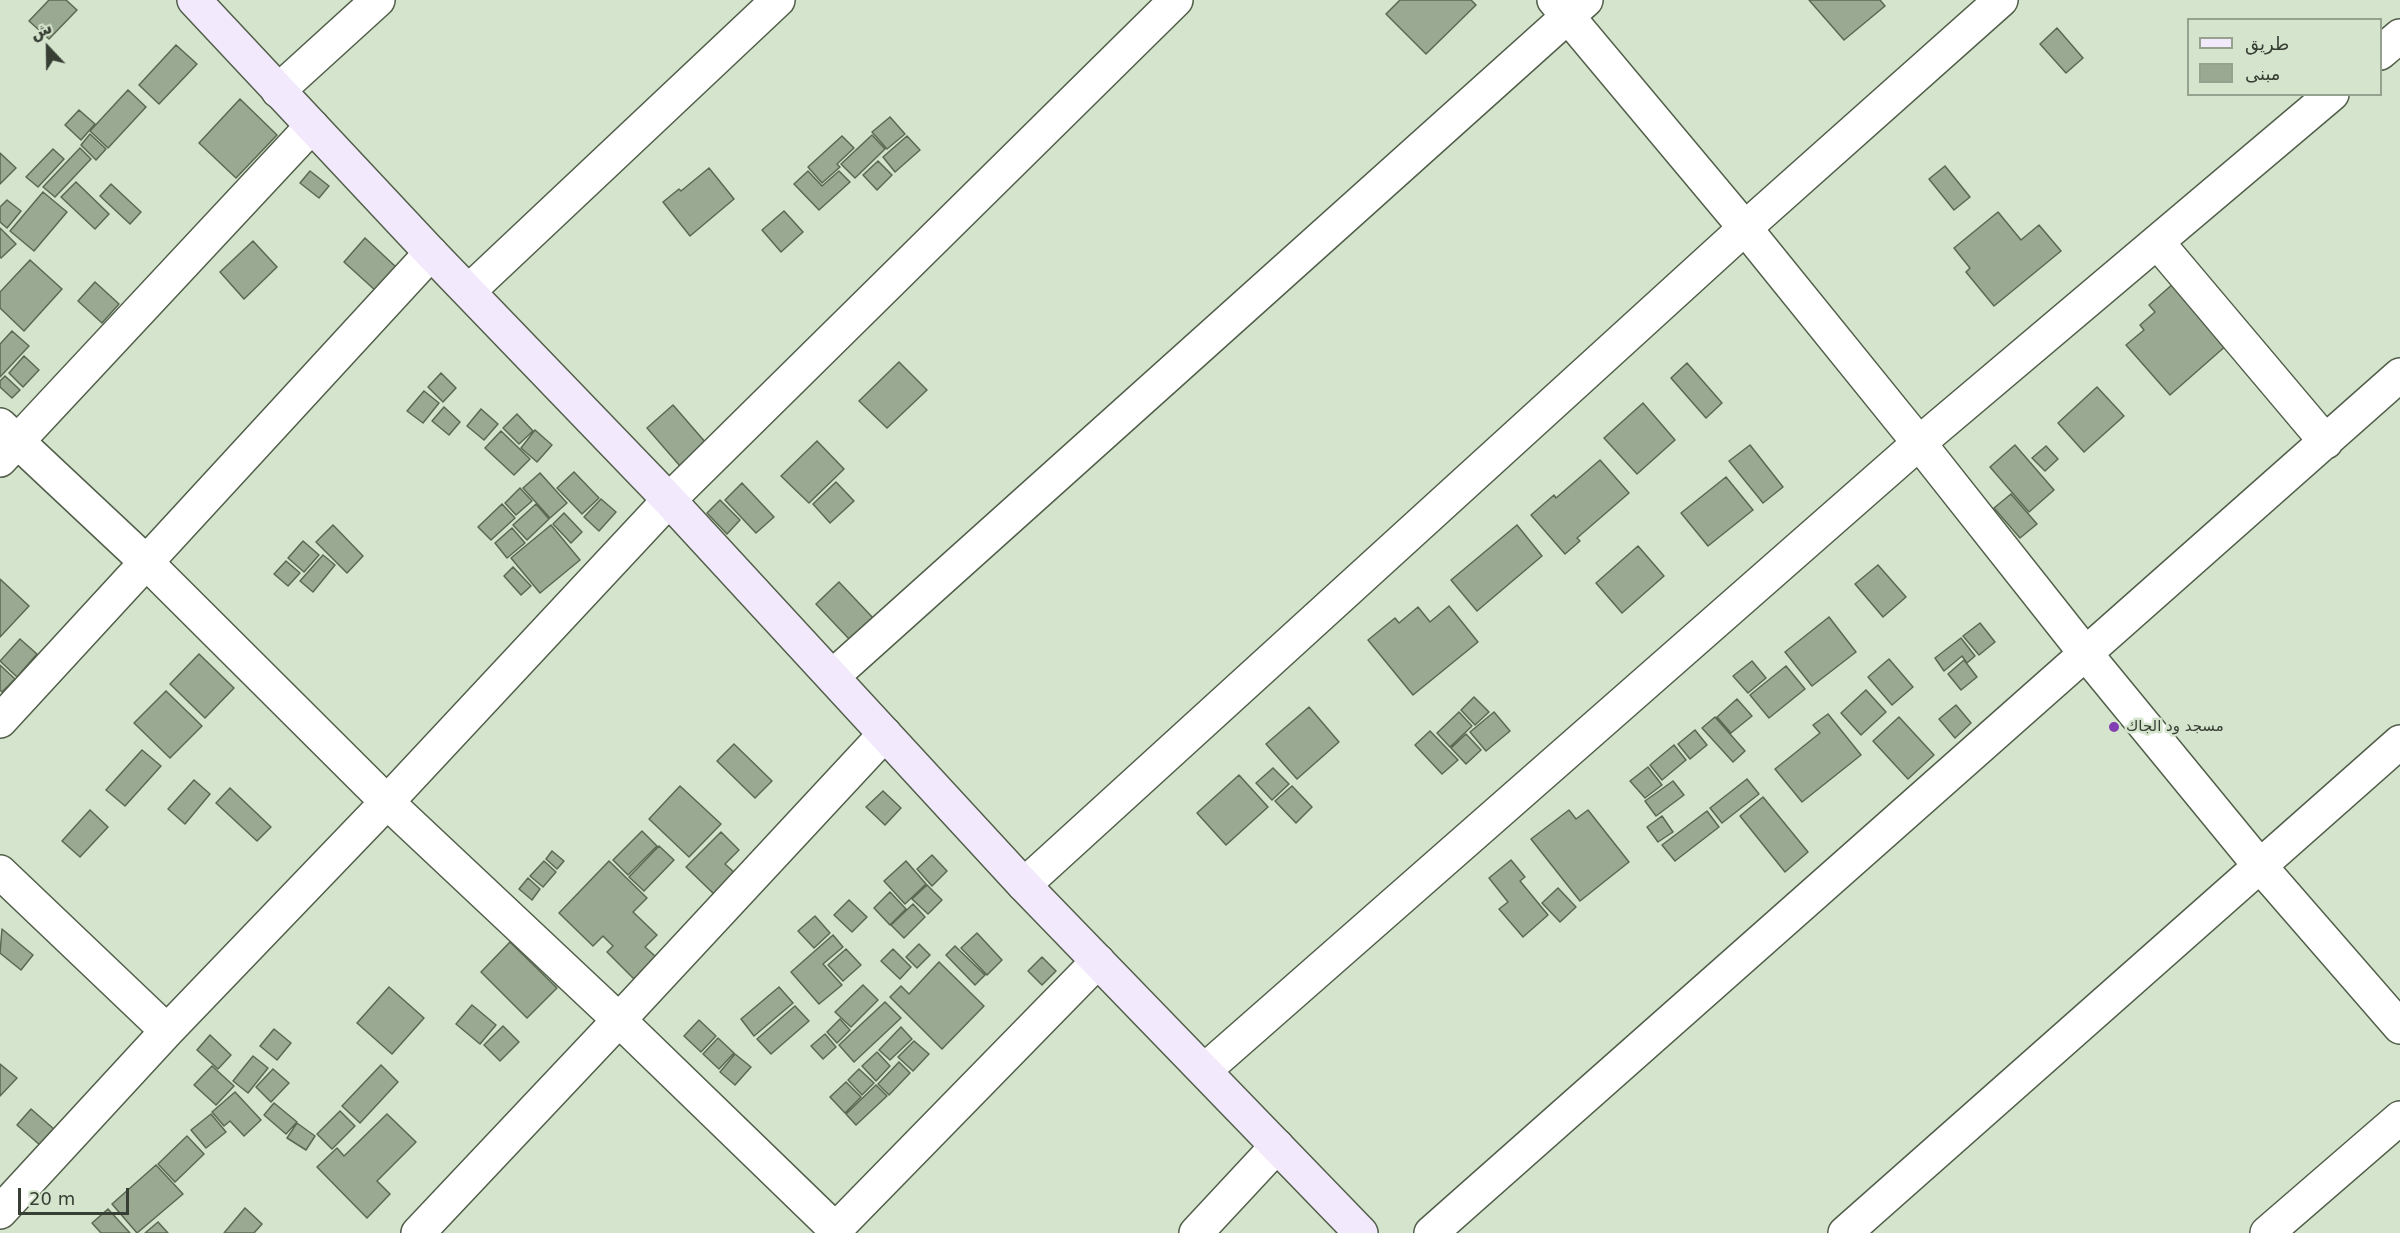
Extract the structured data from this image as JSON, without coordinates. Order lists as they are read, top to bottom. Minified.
{"places":["مسجد ود الجاك"],"legend":["طريق","مبنى"],"scale_bar":"20 m","north":"top"}
